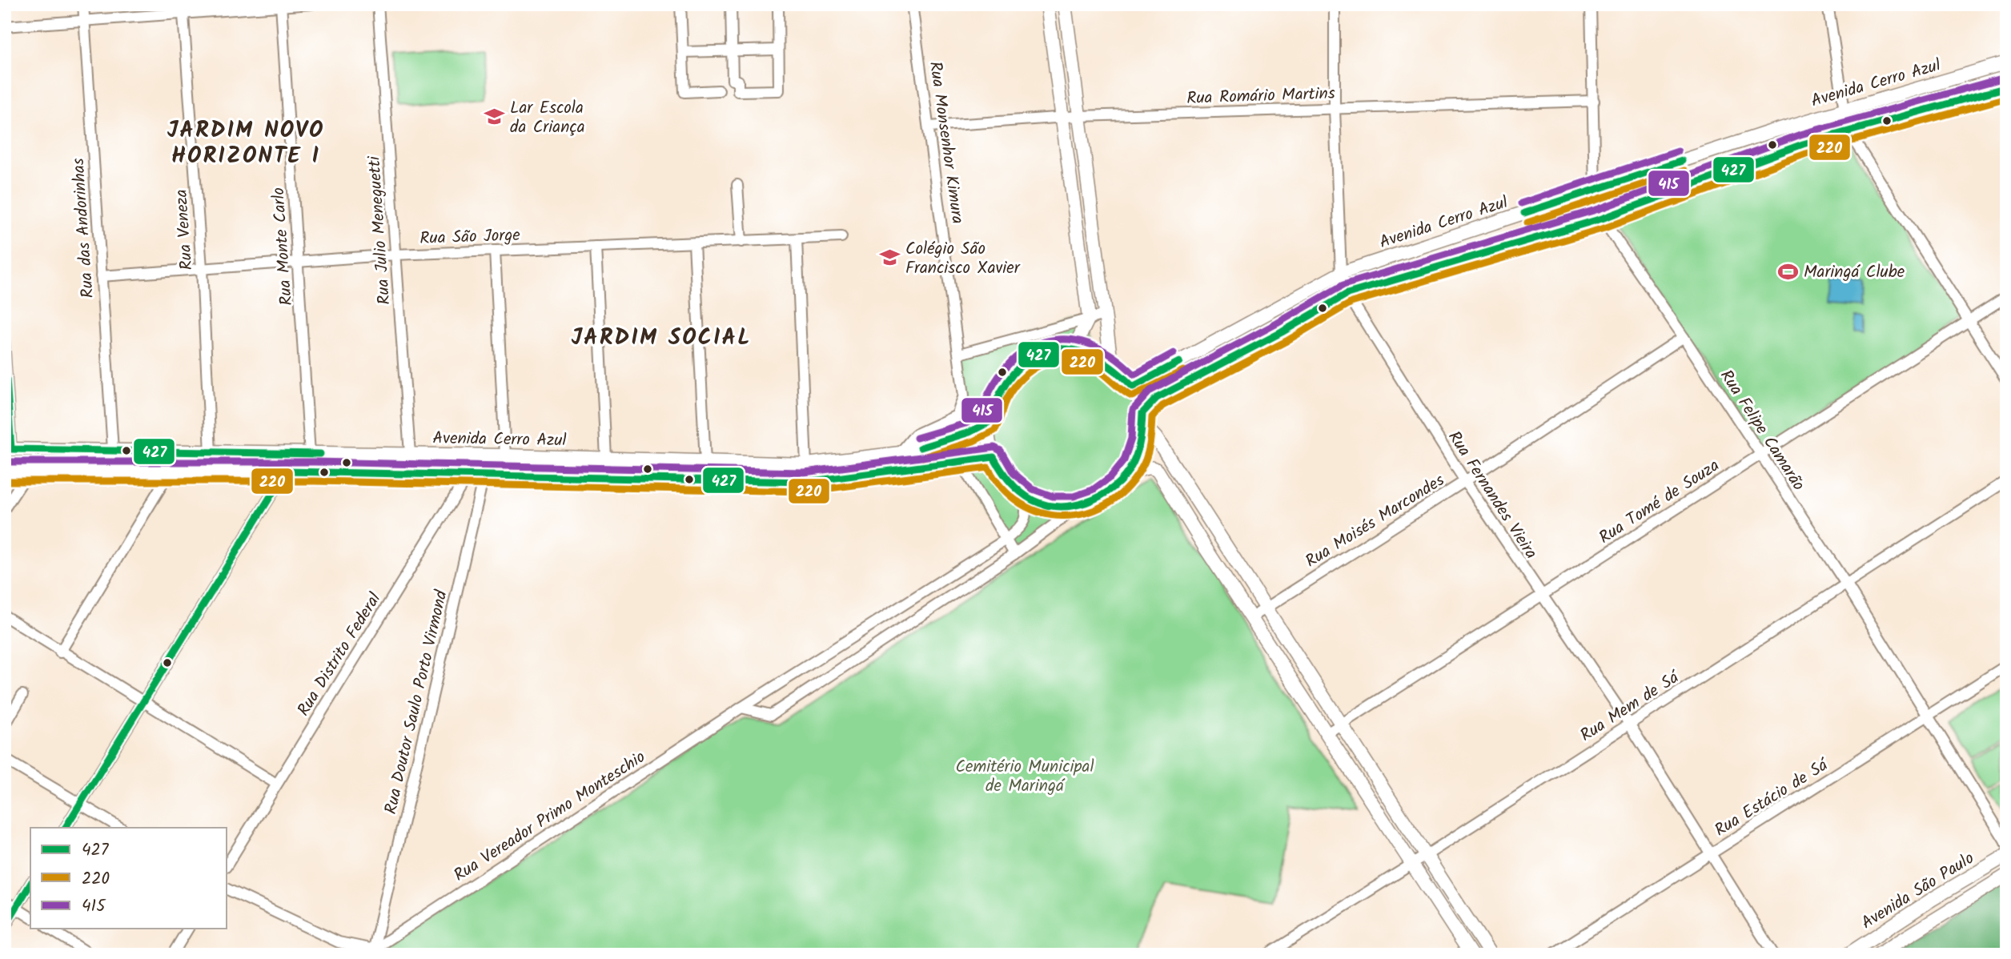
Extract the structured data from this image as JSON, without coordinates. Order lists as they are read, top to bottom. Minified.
{"streets":{"main road":["Avenida Cerro Azul","Avenida São Paulo"],"street":["Rua Romário Martins","Rua Monsenhor Kimura","Rua das Andorinhas","Rua Veneza","Rua Julio Meneguetti","Rua São Jorge","Rua Monte Carlo","Rua Felipe Camarão","Rua Fernandes Vieira","Rua Tomé de Souza","Rua Moisés Marcondes","Rua Distrito Federal","Rua Doutor Saulo Porto Virmond","Rua Mem de Sá","Rua Estácio de Sá","Rua Vereador Primo Monteschio"]},"crossings":[["Avenida Cerro Azul","Rua Monsenhor Kimura"],["Avenida Cerro Azul","Rua das Andorinhas"],["Avenida Cerro Azul","Rua Veneza"],["Avenida Cerro Azul","Rua Julio Meneguetti"],["Avenida Cerro Azul","Rua Monte Carlo"],["Avenida Cerro Azul","Rua Felipe Camarão"],["Avenida Cerro Azul","Rua Fernandes Vieira"],["Avenida Cerro Azul","Rua Distrito Federal"],["Avenida Cerro Azul","Rua Doutor Saulo Porto Virmond"],["Avenida Cerro Azul","Rua Vereador Primo Monteschio"],["Rua Romário Martins","Rua Monsenhor Kimura"],["Rua Romário Martins","Rua Felipe Camarão"],["Rua Romário Martins","Rua Fernandes Vieira"],["Rua das Andorinhas","Rua São Jorge"],["Rua Veneza","Rua São Jorge"],["Rua Julio Meneguetti","Rua São Jorge"],["Rua São Jorge","Rua Monte Carlo"],["Rua Felipe Camarão","Rua Tomé de Souza"],["Rua Felipe Camarão","Rua Moisés Marcondes"],["Rua Felipe Camarão","Rua Mem de Sá"],["Rua Felipe Camarão","Rua Estácio de Sá"],["Rua Fernandes Vieira","Rua Tomé de Souza"],["Rua Fernandes Vieira","Rua Moisés Marcondes"],["Rua Fernandes Vieira","Rua Mem de Sá"],["Rua Fernandes Vieira","Rua Estácio de Sá"],["Rua Doutor Saulo Porto Virmond","Rua Vereador Primo Monteschio"]],"districts":["JARDIM NOVO HORIZONTE I","JARDIM SOCIAL"],"parks":["Cemitério Municipal de Maringá"],"places":{"school or university":["Lar Escola da Criança","Colégio São Francisco Xavier"],"sports":["Maringá Clube"]},"lines":["transit line 415","transit line 427","transit line 220"],"legend":["427","220","415"]}
